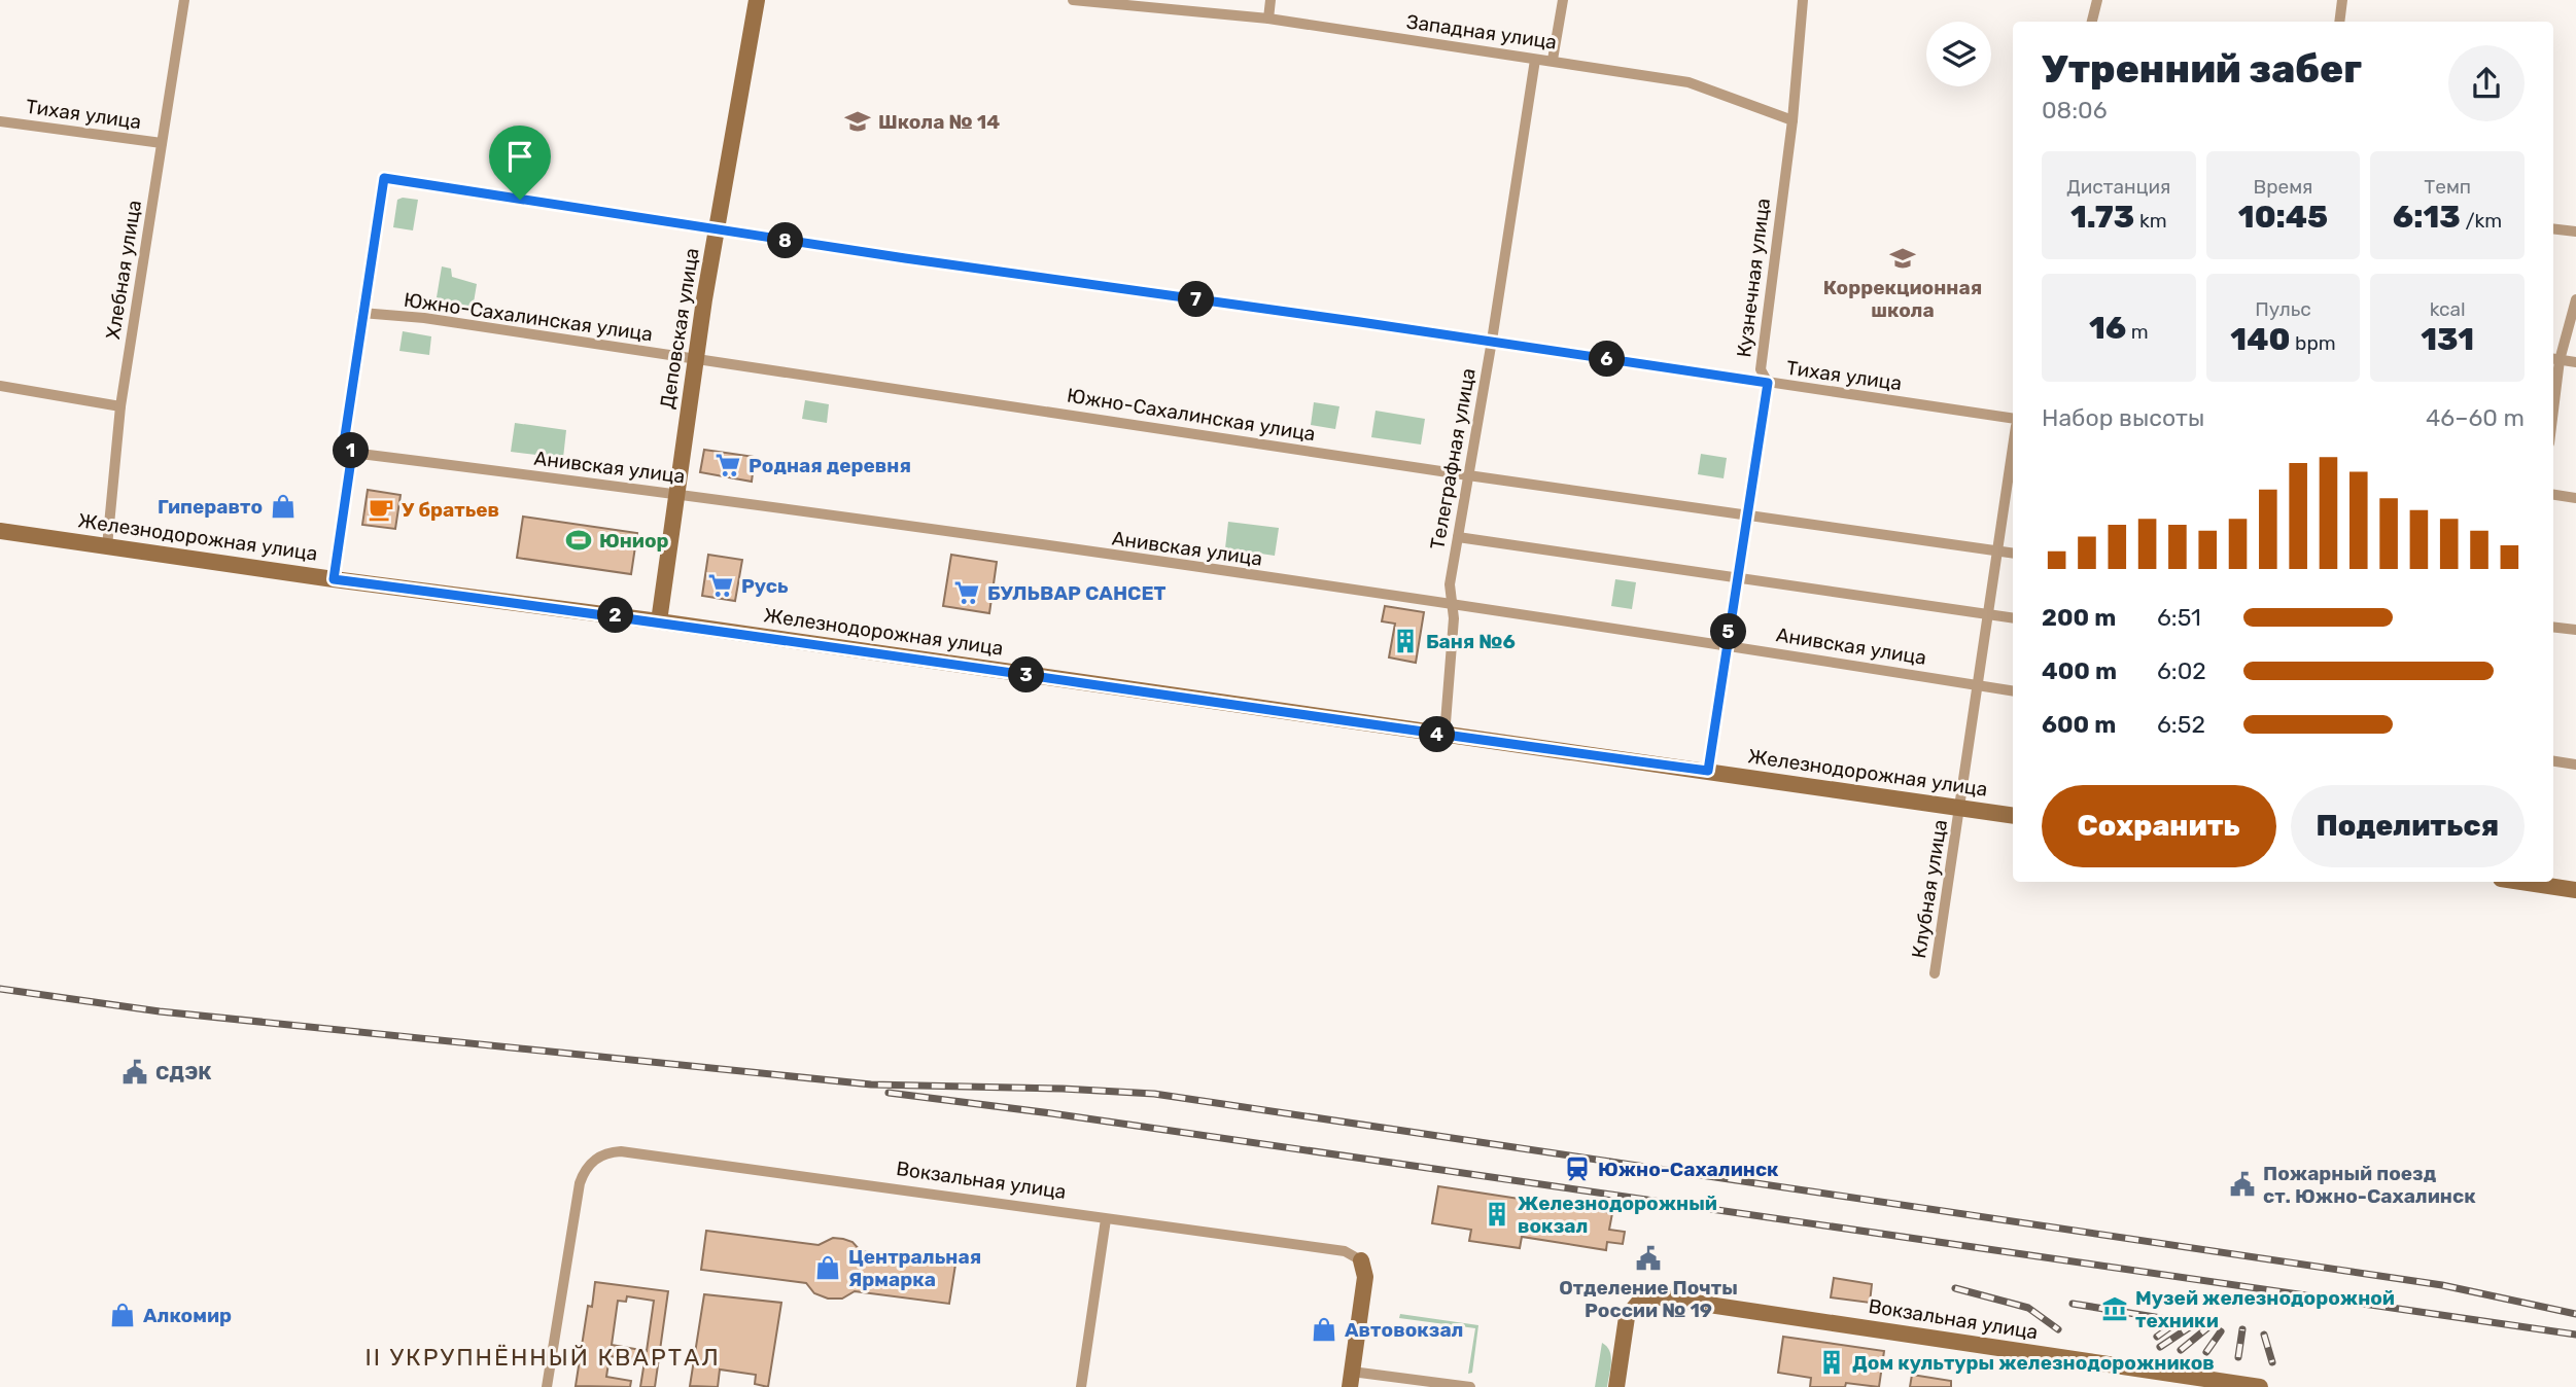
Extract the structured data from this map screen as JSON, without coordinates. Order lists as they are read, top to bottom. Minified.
{"streets":{"main road":["Деповская улица","Железнодорожная улица","Вокзальная улица"],"street":["Западная улица","Тихая улица","Хлебная улица","Кузнечная улица","Южно-Сахалинская улица","Телеграфная улица","Анивская улица","Клубная улица"]},"crossings":[["Западная улица","Кузнечная улица"],["Западная улица","Телеграфная улица"],["Тихая улица","Хлебная улица"],["Тихая улица","Кузнечная улица"],["Тихая улица","Южно-Сахалинская улица"],["Тихая улица","Деповская улица"],["Тихая улица","Телеграфная улица"],["Хлебная улица","Железнодорожная улица"],["Кузнечная улица","Южно-Сахалинская улица"],["Кузнечная улица","Анивская улица"],["Кузнечная улица","Железнодорожная улица"],["Южно-Сахалинская улица","Деповская улица"],["Южно-Сахалинская улица","Телеграфная улица"],["Южно-Сахалинская улица","Клубная улица"],["Деповская улица","Анивская улица"],["Деповская улица","Железнодорожная улица"],["Телеграфная улица","Анивская улица"],["Телеграфная улица","Железнодорожная улица"],["Анивская улица","Клубная улица"],["Железнодорожная улица","Клубная улица"]],"districts":["II УКРУПНЁННЫЙ КВАРТАЛ"],"places":{"school or university":["Школа № 14","Коррекционная школа"],"supermarket":["Родная деревня","Русь","БУЛЬВАР САНСЕТ"],"shop":["Гиперавто","Центральная Ярмарка","Алкомир","Автовокзал"],"cafe":["У братьев"],"sports":["Юниор"],"building":["Баня №6","Железнодорожный вокзал","Дом культуры железнодорожников"],"public building":["СДЭК","Пожарный поезд ст. Южно-Сахалинск","Отделение Почты России № 19"],"station":["Южно-Сахалинск"],"museum":["Музей железнодорожной техники"]},"page":{"heading":["Утренний забег","08:06"],"stats":[["Дистанция","1.73 km"],["Время","10:45"],["Темп","6:13 /km"],["16 m"],["Пульс","140 bpm"],["kcal","131"]],"pins":["8","7","6","1","2","5","3","4"],"chart":["Набор высоты","46–60 m"],"list":[{"name":"200 m","note":"6:51"},{"name":"400 m","note":"6:02"},{"name":"600 m","note":"6:52"}],"buttons":["Сохранить","Поделиться"]}}
